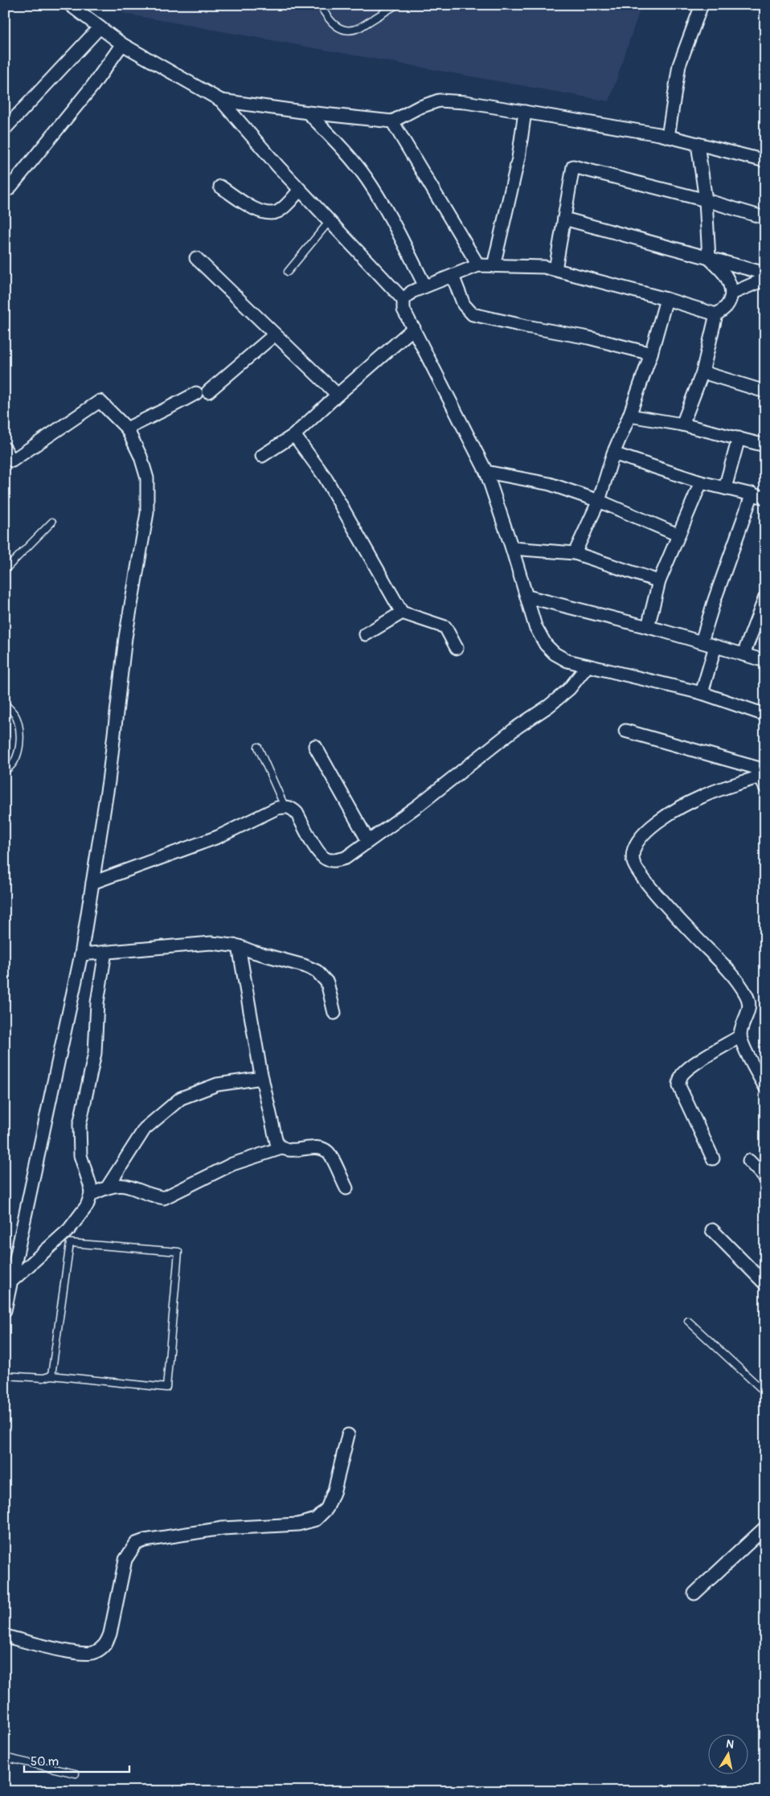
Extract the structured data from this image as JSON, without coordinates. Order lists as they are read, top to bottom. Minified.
{"scale_bar":"50 m","north":"top"}
